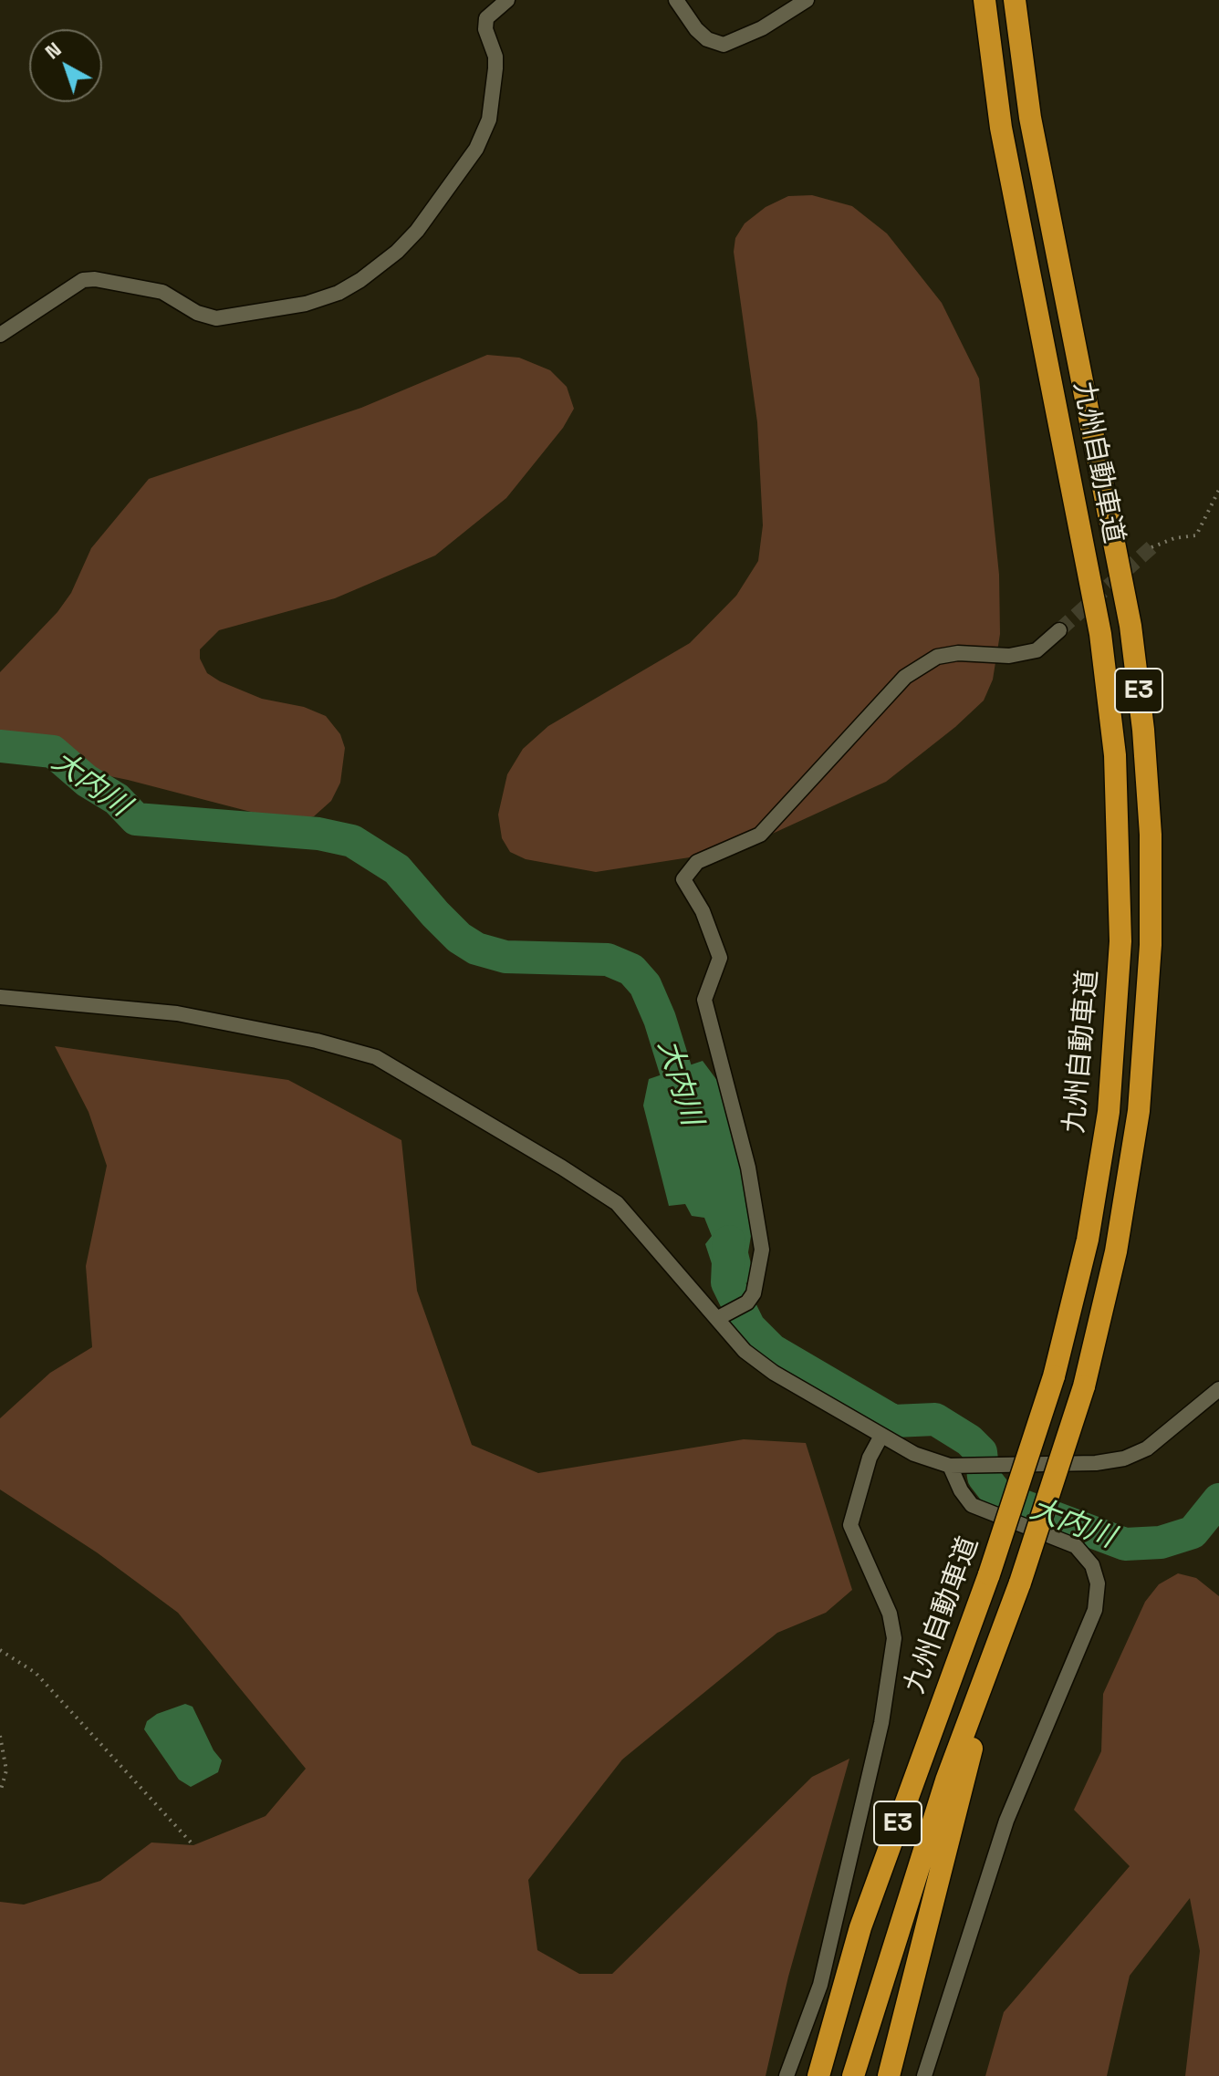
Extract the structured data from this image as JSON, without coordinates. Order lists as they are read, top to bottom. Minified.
{"streets":{"highway":["九州自動車道","E3"]},"water":["大内川"],"north":"top left"}
